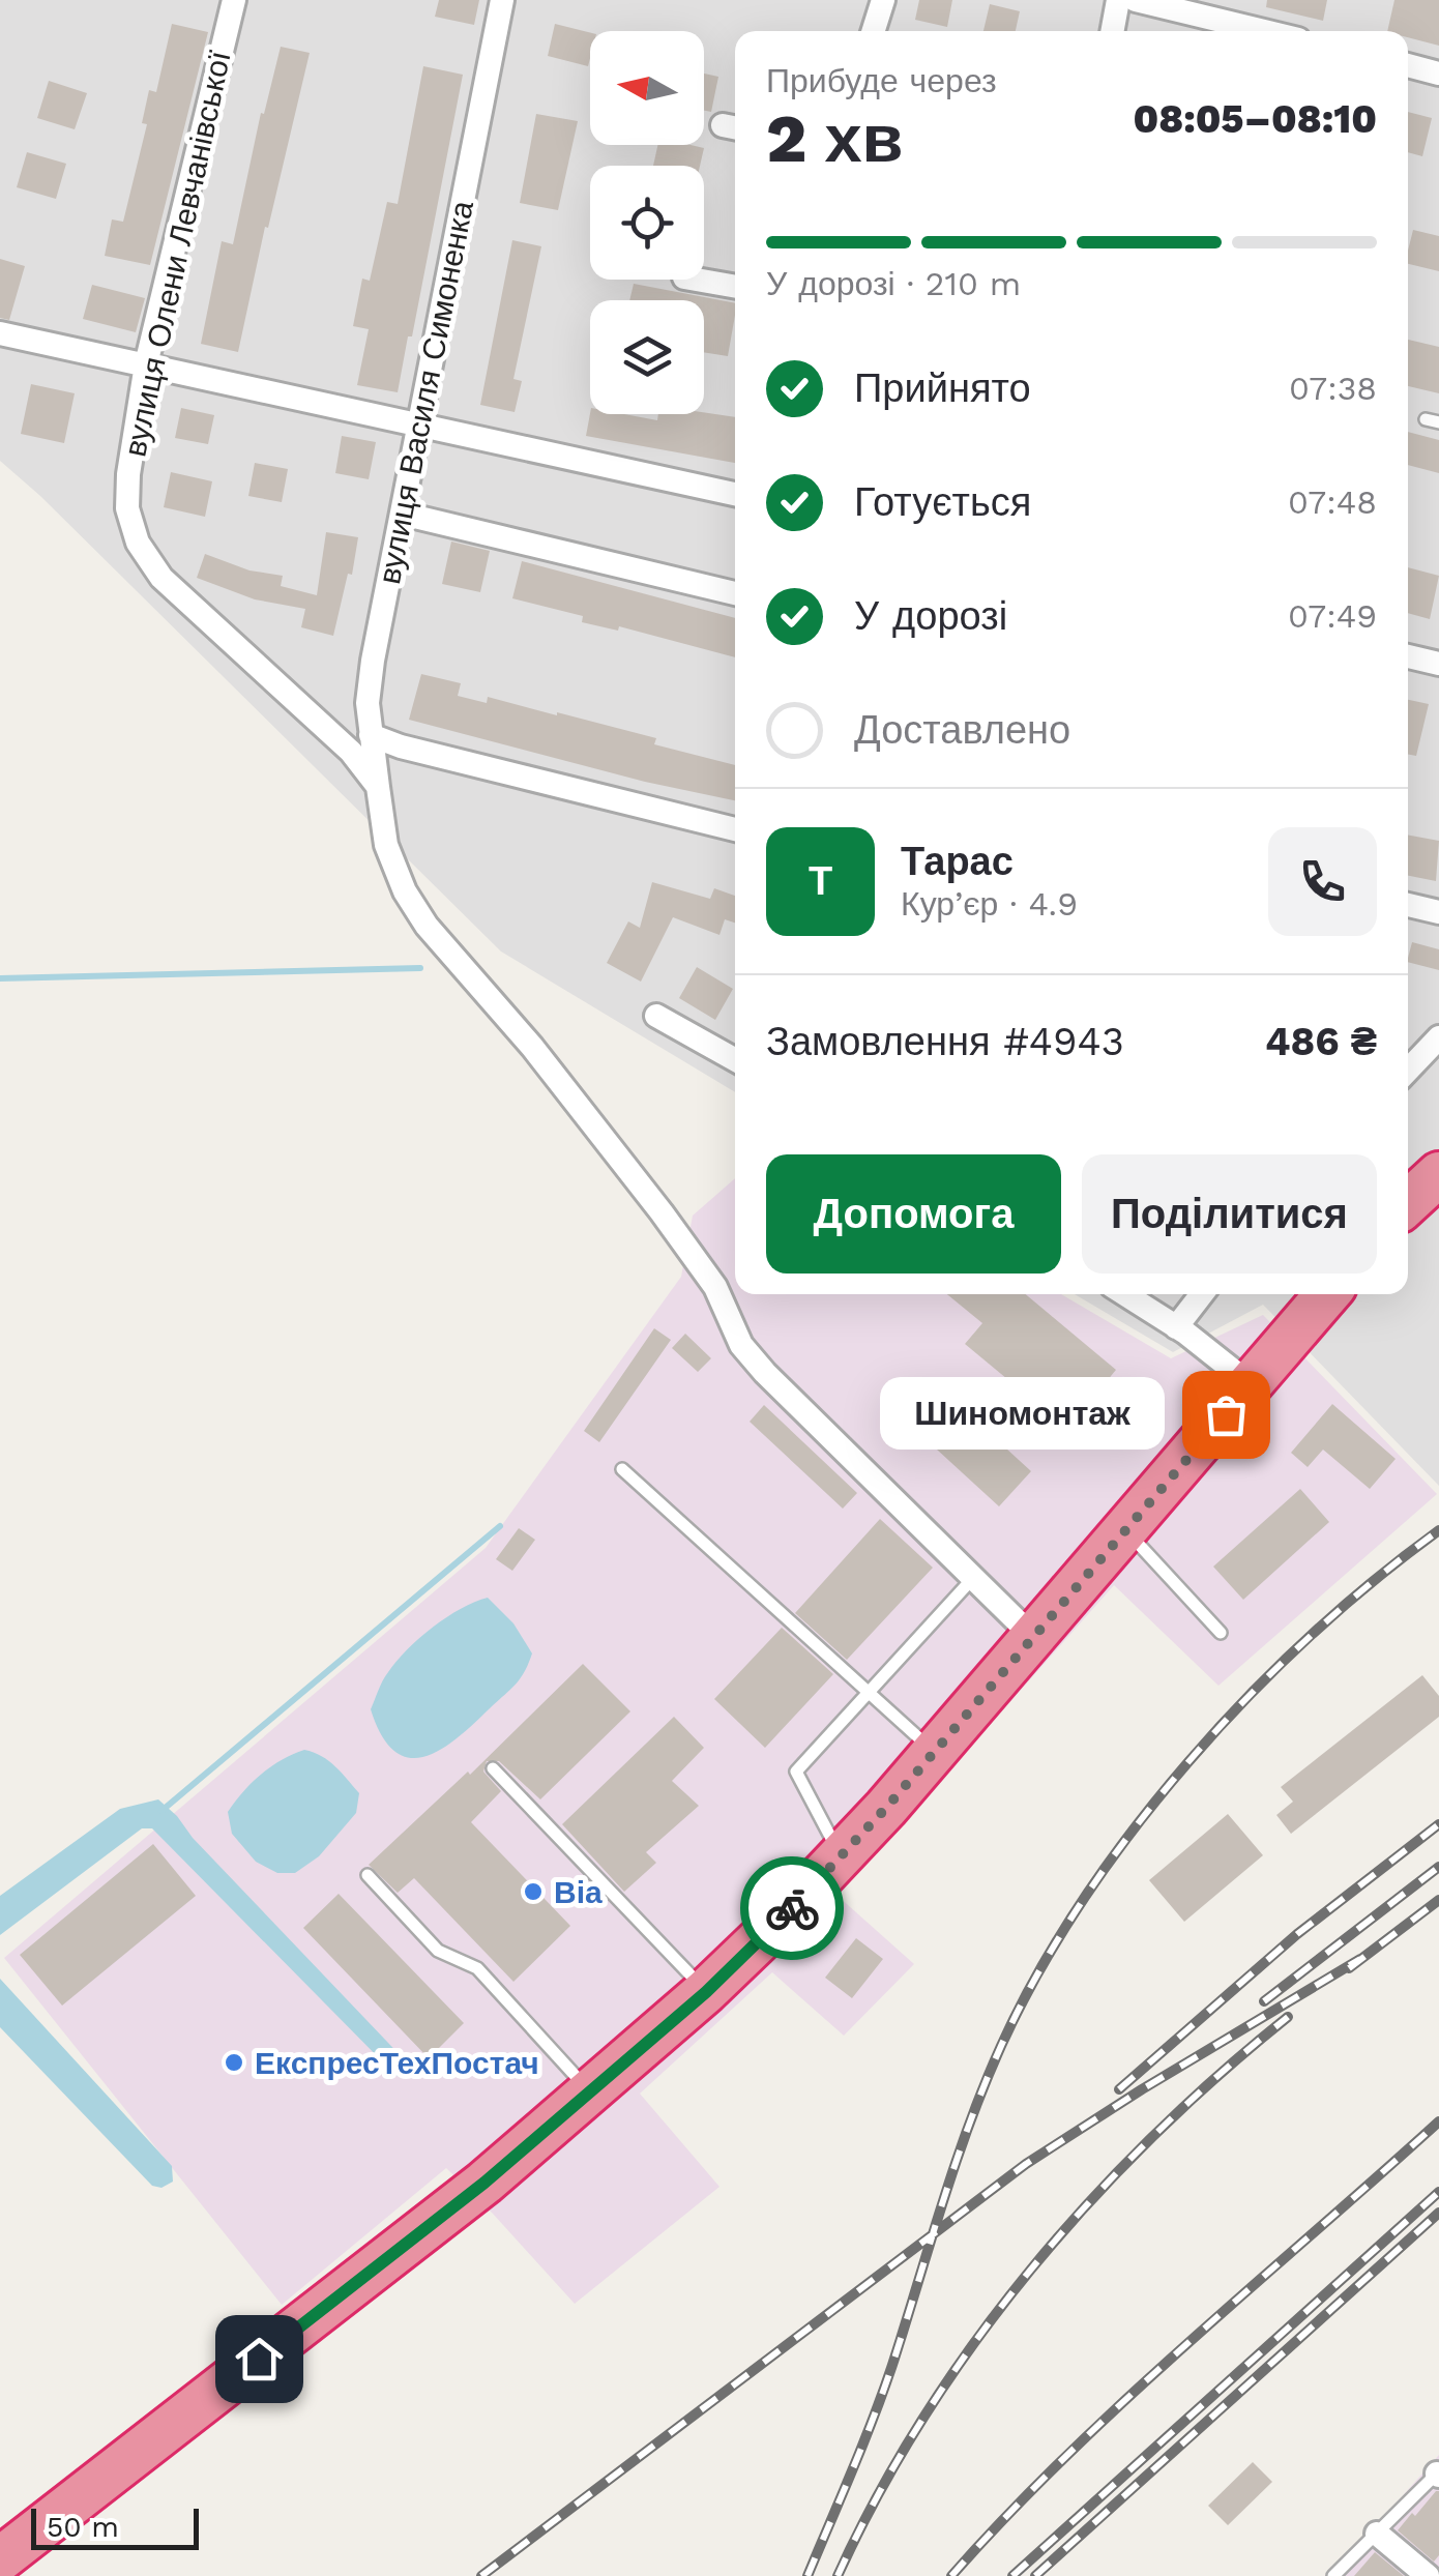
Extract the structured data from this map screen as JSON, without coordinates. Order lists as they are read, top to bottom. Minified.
{"streets":{"street":["вулиця Олени Левчанівської","вулиця Василя Симоненка"]},"crossings":[["вулиця Олени Левчанівської","вулиця Василя Симоненка"]],"places":["Шиномонтаж","Віа","ЕкспресТехПостач"],"scale_bar":"50 m","north":"left","page":{"heading":["2 хв","Прибуде через","08:05–08:10"],"panel":["Тарас","Кур’єр · 4.9","Замовлення #4943","486 ₴"],"bar":"У дорозі · 210 m","list":[["Прийнято","07:38"],["Готується","07:48"],["У дорозі","07:49"],"Доставлено"],"round":"Т","buttons":["Допомога","Поділитися"],"bubble":"Шиномонтаж","scale":"50 m"}}
